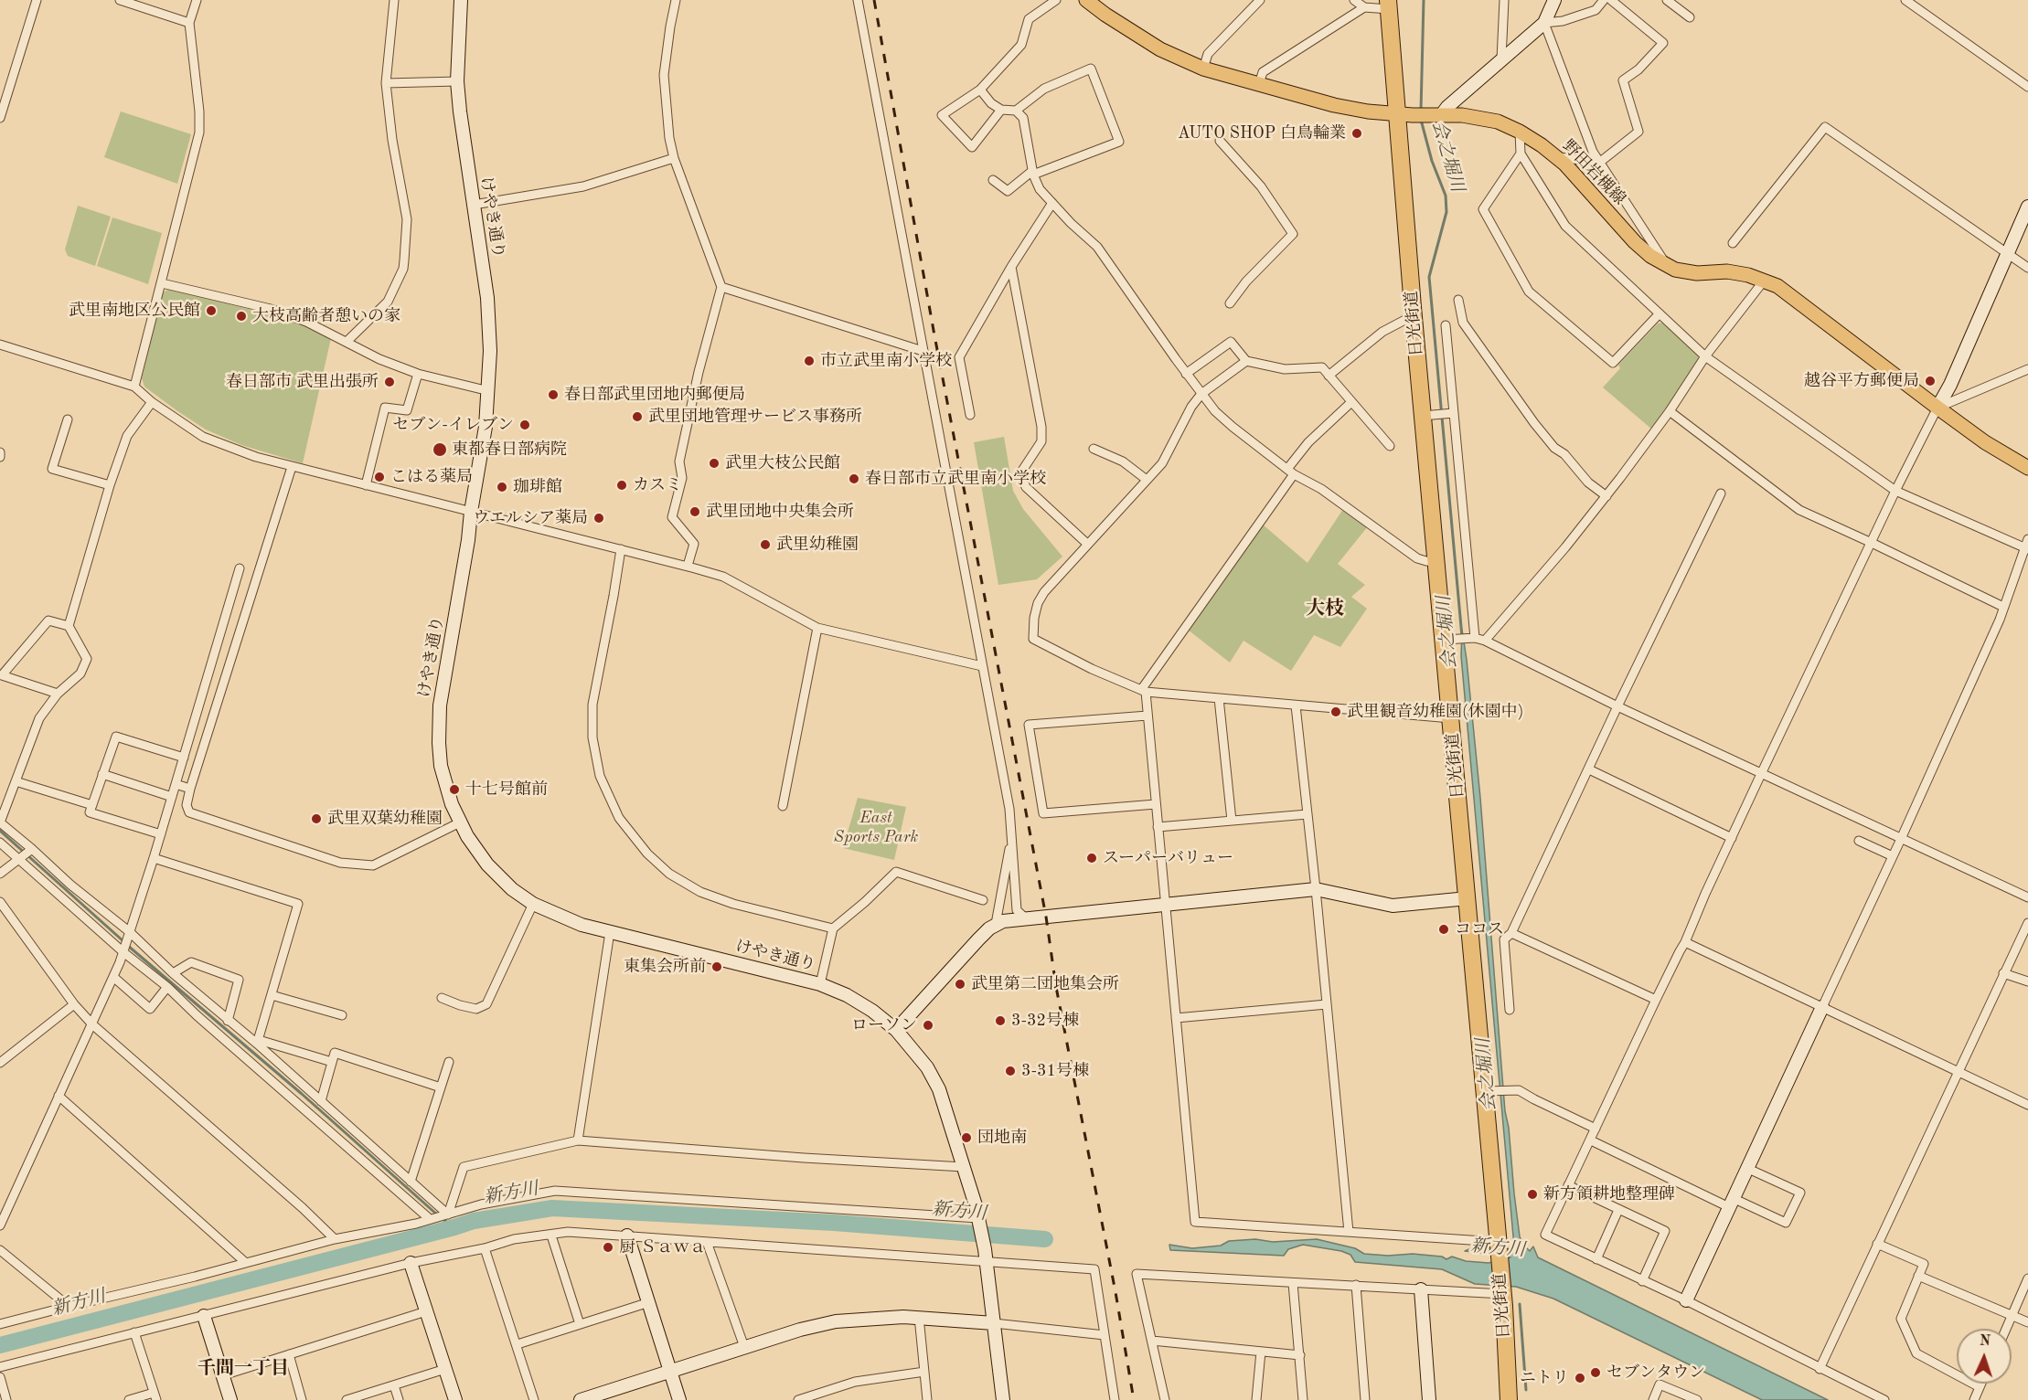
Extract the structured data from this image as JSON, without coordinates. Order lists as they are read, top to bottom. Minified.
{"streets":{"highway":["日光街道"],"main road":["野田岩槻線"],"street":["けやき通り"]},"crossings":[["野田岩槻線","日光街道"]],"districts":["大枝","千間一丁目"],"water":["会之堀川","新方川"],"parks":["East Sports Park"],"places":["AUTO SHOP 白鳥輪業","武里南地区公民館","大枝高齢者憩いの家","市立武里南小学校","越谷平方郵便局","春日部市 武里出張所","春日部武里団地内郵便局","武里団地管理サービス事務所","セブン-イレブン","東都春日部病院","武里大枝公民館","こはる薬局","春日部市立武里南小学校","カスミ","珈琲館","武里団地中央集会所","ウエルシア薬局","武里幼稚園","武里観音幼稚園(休園中)","十七号館前","武里双葉幼稚園","スーパーバリュー","ココス","東集会所前","武里第二団地集会所","3-32号棟","ローソン","3-31号棟","団地南","新方領耕地整理碑","厨 Ｓａｗａ","セブンタウン","ニトリ"],"north":"top"}
